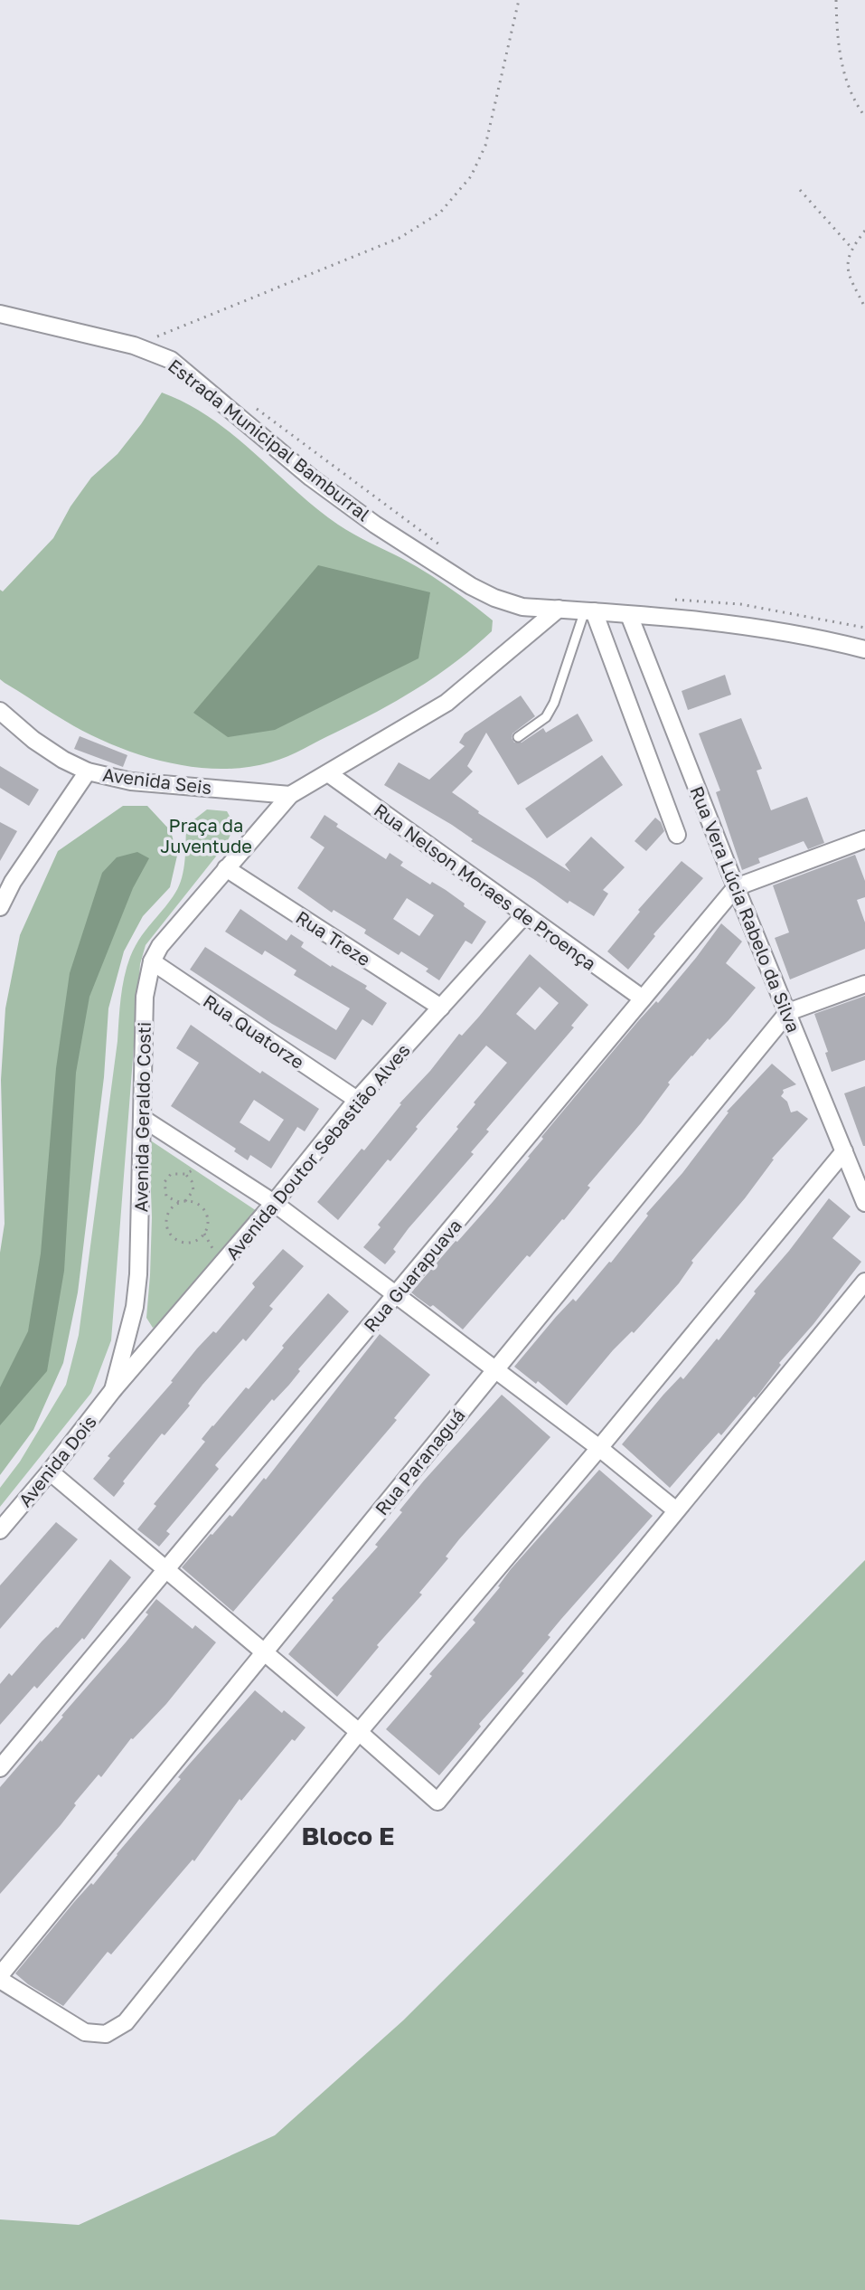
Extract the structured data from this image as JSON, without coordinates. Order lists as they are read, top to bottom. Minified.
{"streets":{"street":["Estrada Municipal Bamburral","Avenida Seis","Rua Nelson Moraes de Proença","Rua Vera Lúcia Rabelo da Silva","Rua Treze","Rua Quatorze","Avenida Geraldo Costi","Avenida Doutor Sebastião Alves","Rua Guarapuava","Avenida Dois","Rua Paranaguá"]},"crossings":[["Estrada Municipal Bamburral","Rua Vera Lúcia Rabelo da Silva"],["Avenida Seis","Avenida Geraldo Costi"],["Rua Nelson Moraes de Proença","Avenida Geraldo Costi"],["Rua Nelson Moraes de Proença","Avenida Doutor Sebastião Alves"],["Rua Nelson Moraes de Proença","Rua Guarapuava"],["Rua Vera Lúcia Rabelo da Silva","Rua Guarapuava"],["Rua Vera Lúcia Rabelo da Silva","Rua Paranaguá"],["Rua Treze","Avenida Geraldo Costi"],["Rua Treze","Avenida Doutor Sebastião Alves"],["Rua Quatorze","Avenida Geraldo Costi"],["Rua Quatorze","Avenida Doutor Sebastião Alves"],["Avenida Geraldo Costi","Avenida Doutor Sebastião Alves"],["Avenida Geraldo Costi","Avenida Dois"],["Avenida Doutor Sebastião Alves","Avenida Dois"]],"districts":["Bloco E"],"parks":["Praça da Juventude"]}
